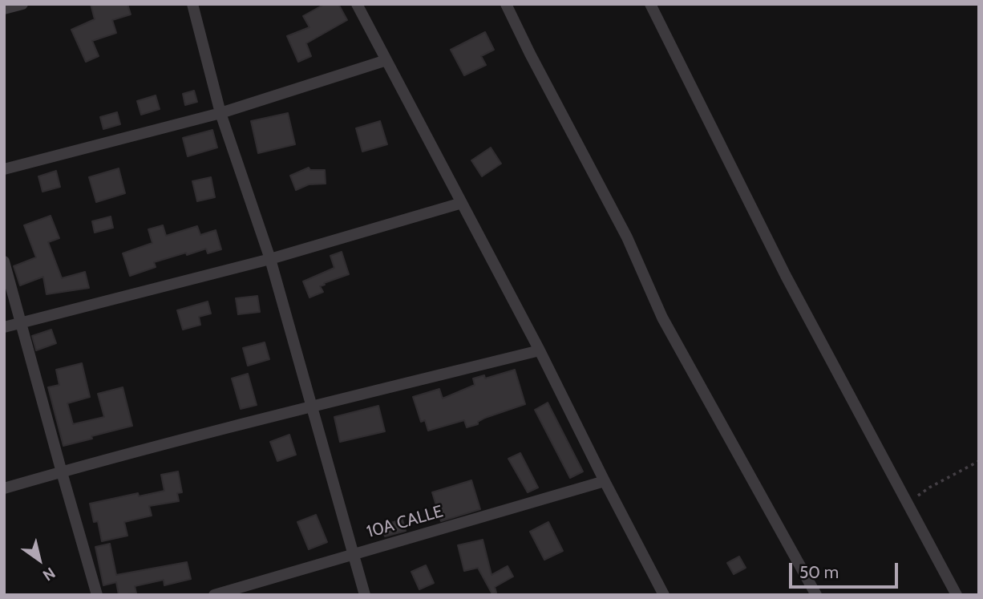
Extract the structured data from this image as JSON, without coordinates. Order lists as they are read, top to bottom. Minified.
{"streets":{"street":["10A CALLE"]},"scale_bar":"50 m","north":"bottom right"}
